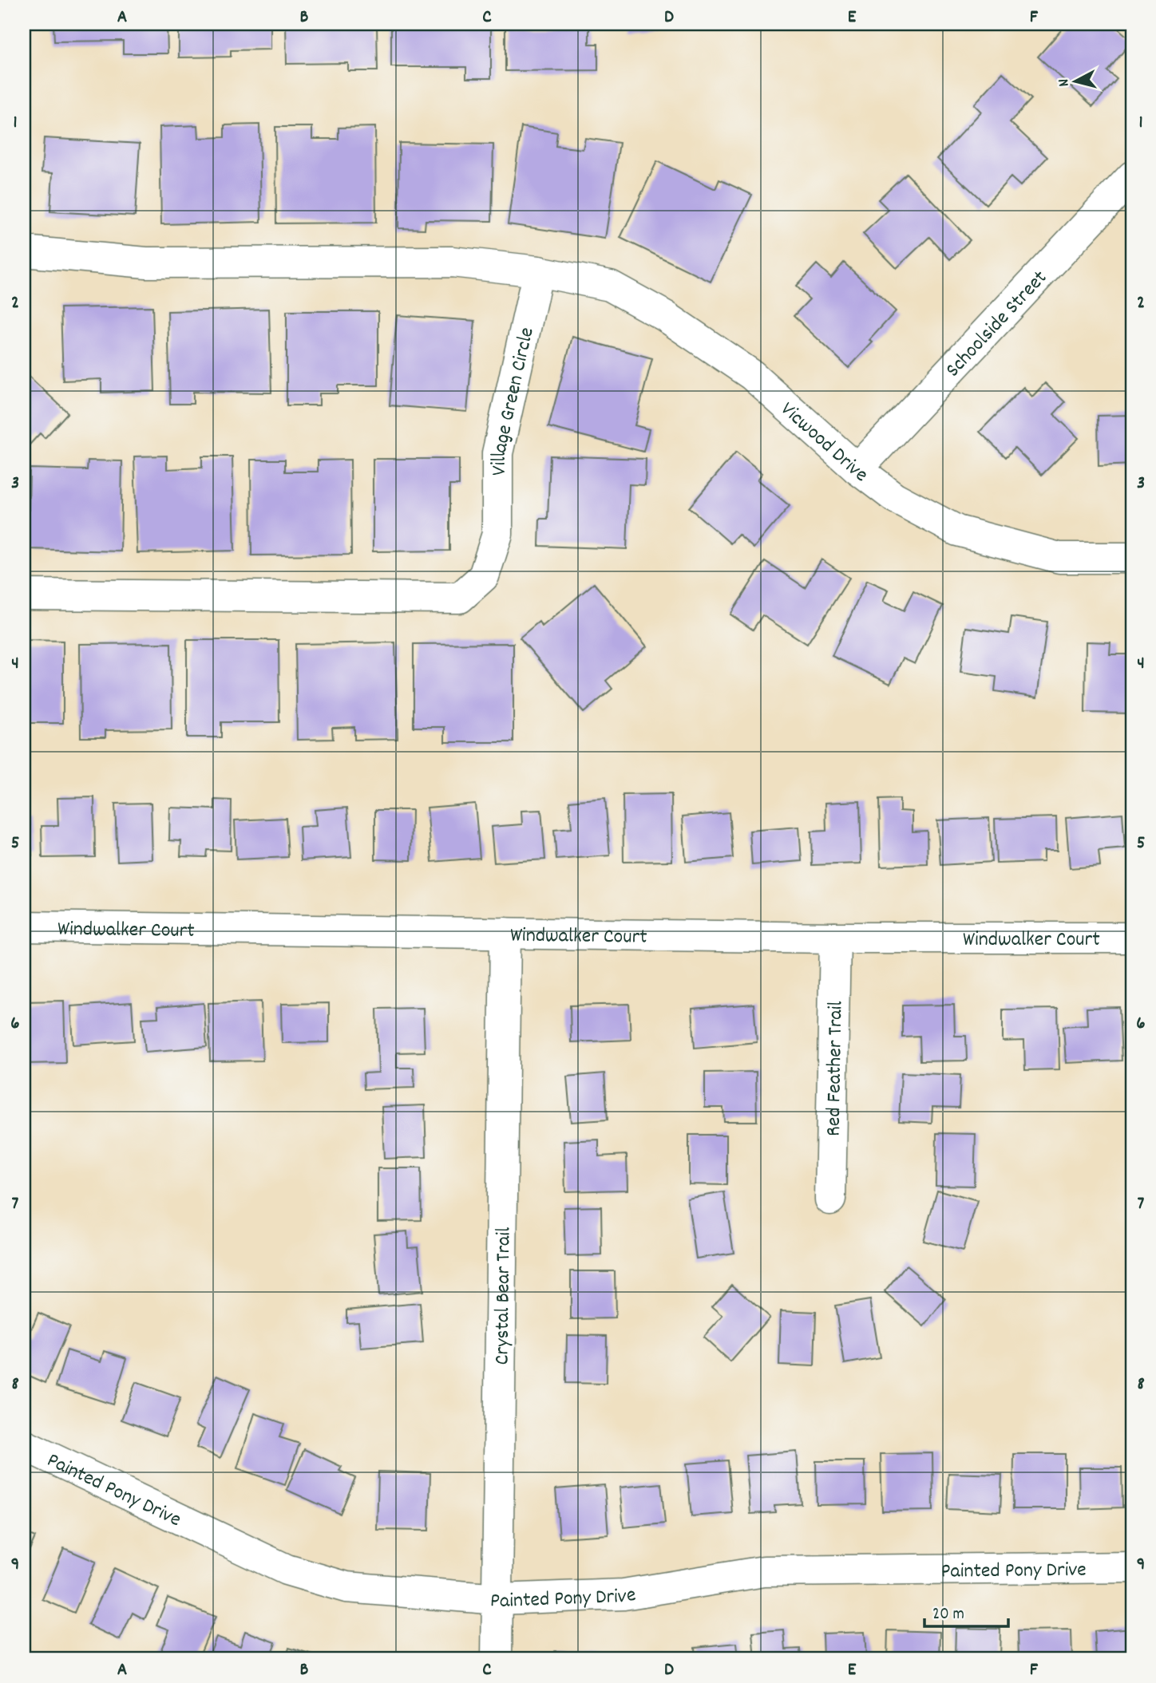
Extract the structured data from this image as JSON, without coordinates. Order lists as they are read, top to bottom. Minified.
{"streets":{"street":["Schoolside Street","Village Green Circle","Vicwood Drive","Windwalker Court","Red Feather Trail","Crystal Bear Trail","Painted Pony Drive"]},"crossings":[["Schoolside Street","Vicwood Drive"],["Village Green Circle","Vicwood Drive"],["Windwalker Court","Red Feather Trail"],["Windwalker Court","Crystal Bear Trail"],["Crystal Bear Trail","Painted Pony Drive"]],"scale_bar":"20 m","north":"left","grid":{"columns":["A","B","C","D","E","F"],"rows":["1","2","3","4","5","6","7","8","9"]}}
